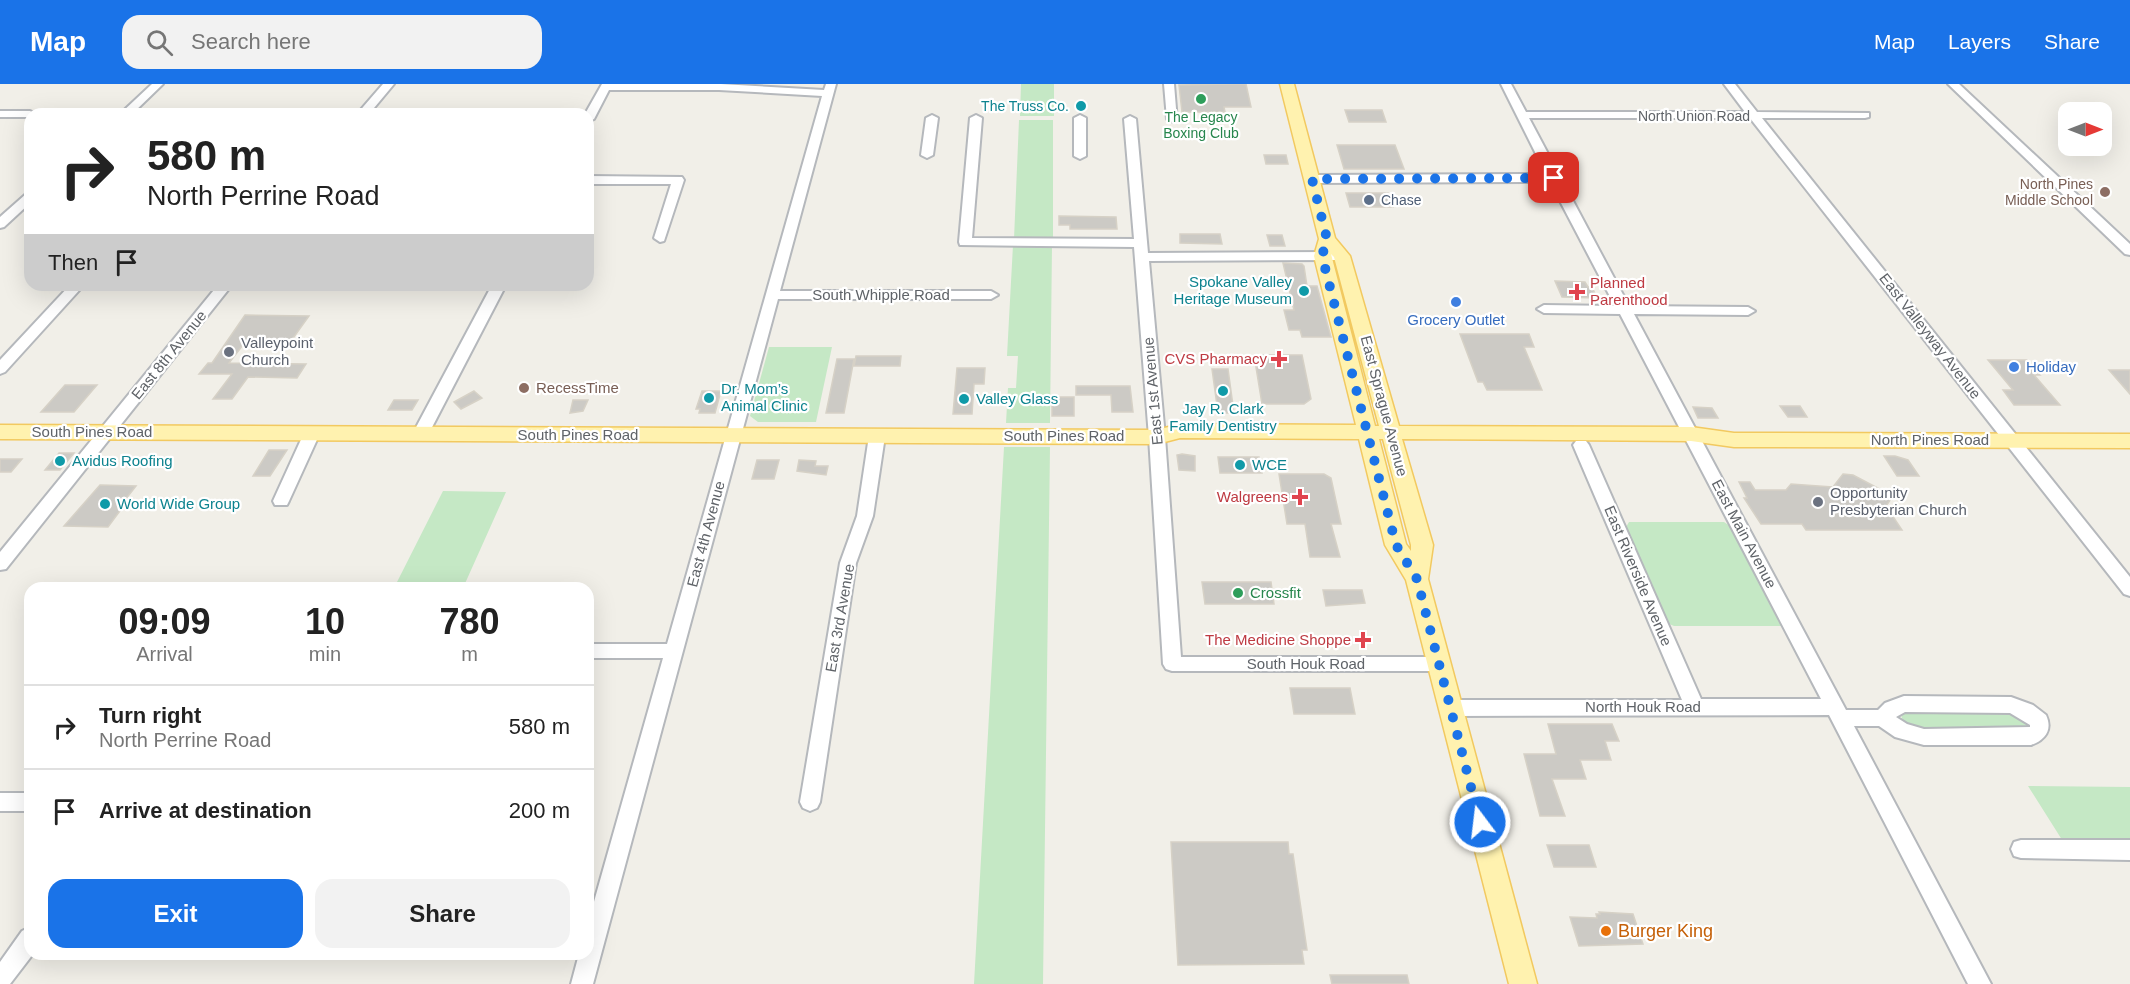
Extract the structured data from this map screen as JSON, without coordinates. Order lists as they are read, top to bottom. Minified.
{"streets":{"main road":["East Sprague Avenue","South Pines Road","North Pines Road"],"street":["North Union Road","South Whipple Road","East Valleyway Avenue","East 8th Avenue","East 1st Avenue","East 4th Avenue","East Main Avenue","East Riverside Avenue","East 3rd Avenue","South Houk Road","North Houk Road"]},"crossings":[["North Union Road","East Valleyway Avenue"],["North Union Road","East Main Avenue"],["South Whipple Road","East 4th Avenue"],["East Valleyway Avenue","North Pines Road"],["East 8th Avenue","South Pines Road"],["East 1st Avenue","South Pines Road"],["East 1st Avenue","South Houk Road"],["East Sprague Avenue","South Pines Road"],["East Sprague Avenue","North Pines Road"],["East Sprague Avenue","South Houk Road"],["East Sprague Avenue","North Houk Road"],["South Pines Road","North Pines Road"],["South Pines Road","East 4th Avenue"],["South Pines Road","East 3rd Avenue"],["North Pines Road","East Main Avenue"],["North Pines Road","East Riverside Avenue"],["East Main Avenue","North Houk Road"],["East Riverside Avenue","North Houk Road"]],"places":{"other":["The Legacy Boxing Club","The Truss Co.","North Pines Middle School","Chase","Spokane Valley Heritage Museum","Grocery Outlet","Valleypoint Church","Holiday","RecessTime","Jay R. Clark Family Dentistry","Dr. Mom’s Animal Clinic","Valley Glass","Avidus Roofing","WCE","Opportunity Presbyterian Church","World Wide Group","Crossfit","Burger King"],"health":["Planned Parenthood","CVS Pharmacy","Walgreens","The Medicine Shoppe"]},"north":"right","page":{"header":"Map","search":"Search here","nav":["Map","Layers","Share"],"turn":["580 m","North Perrine Road"],"then":"Then","eta":["09:09","Arrival","10","min","780","m"],"list":[{"name":"Turn right","note":"North Perrine Road","value":"580 m"},{"name":"Arrive at destination","value":"200 m"}],"buttons":["Exit","Share"]}}
